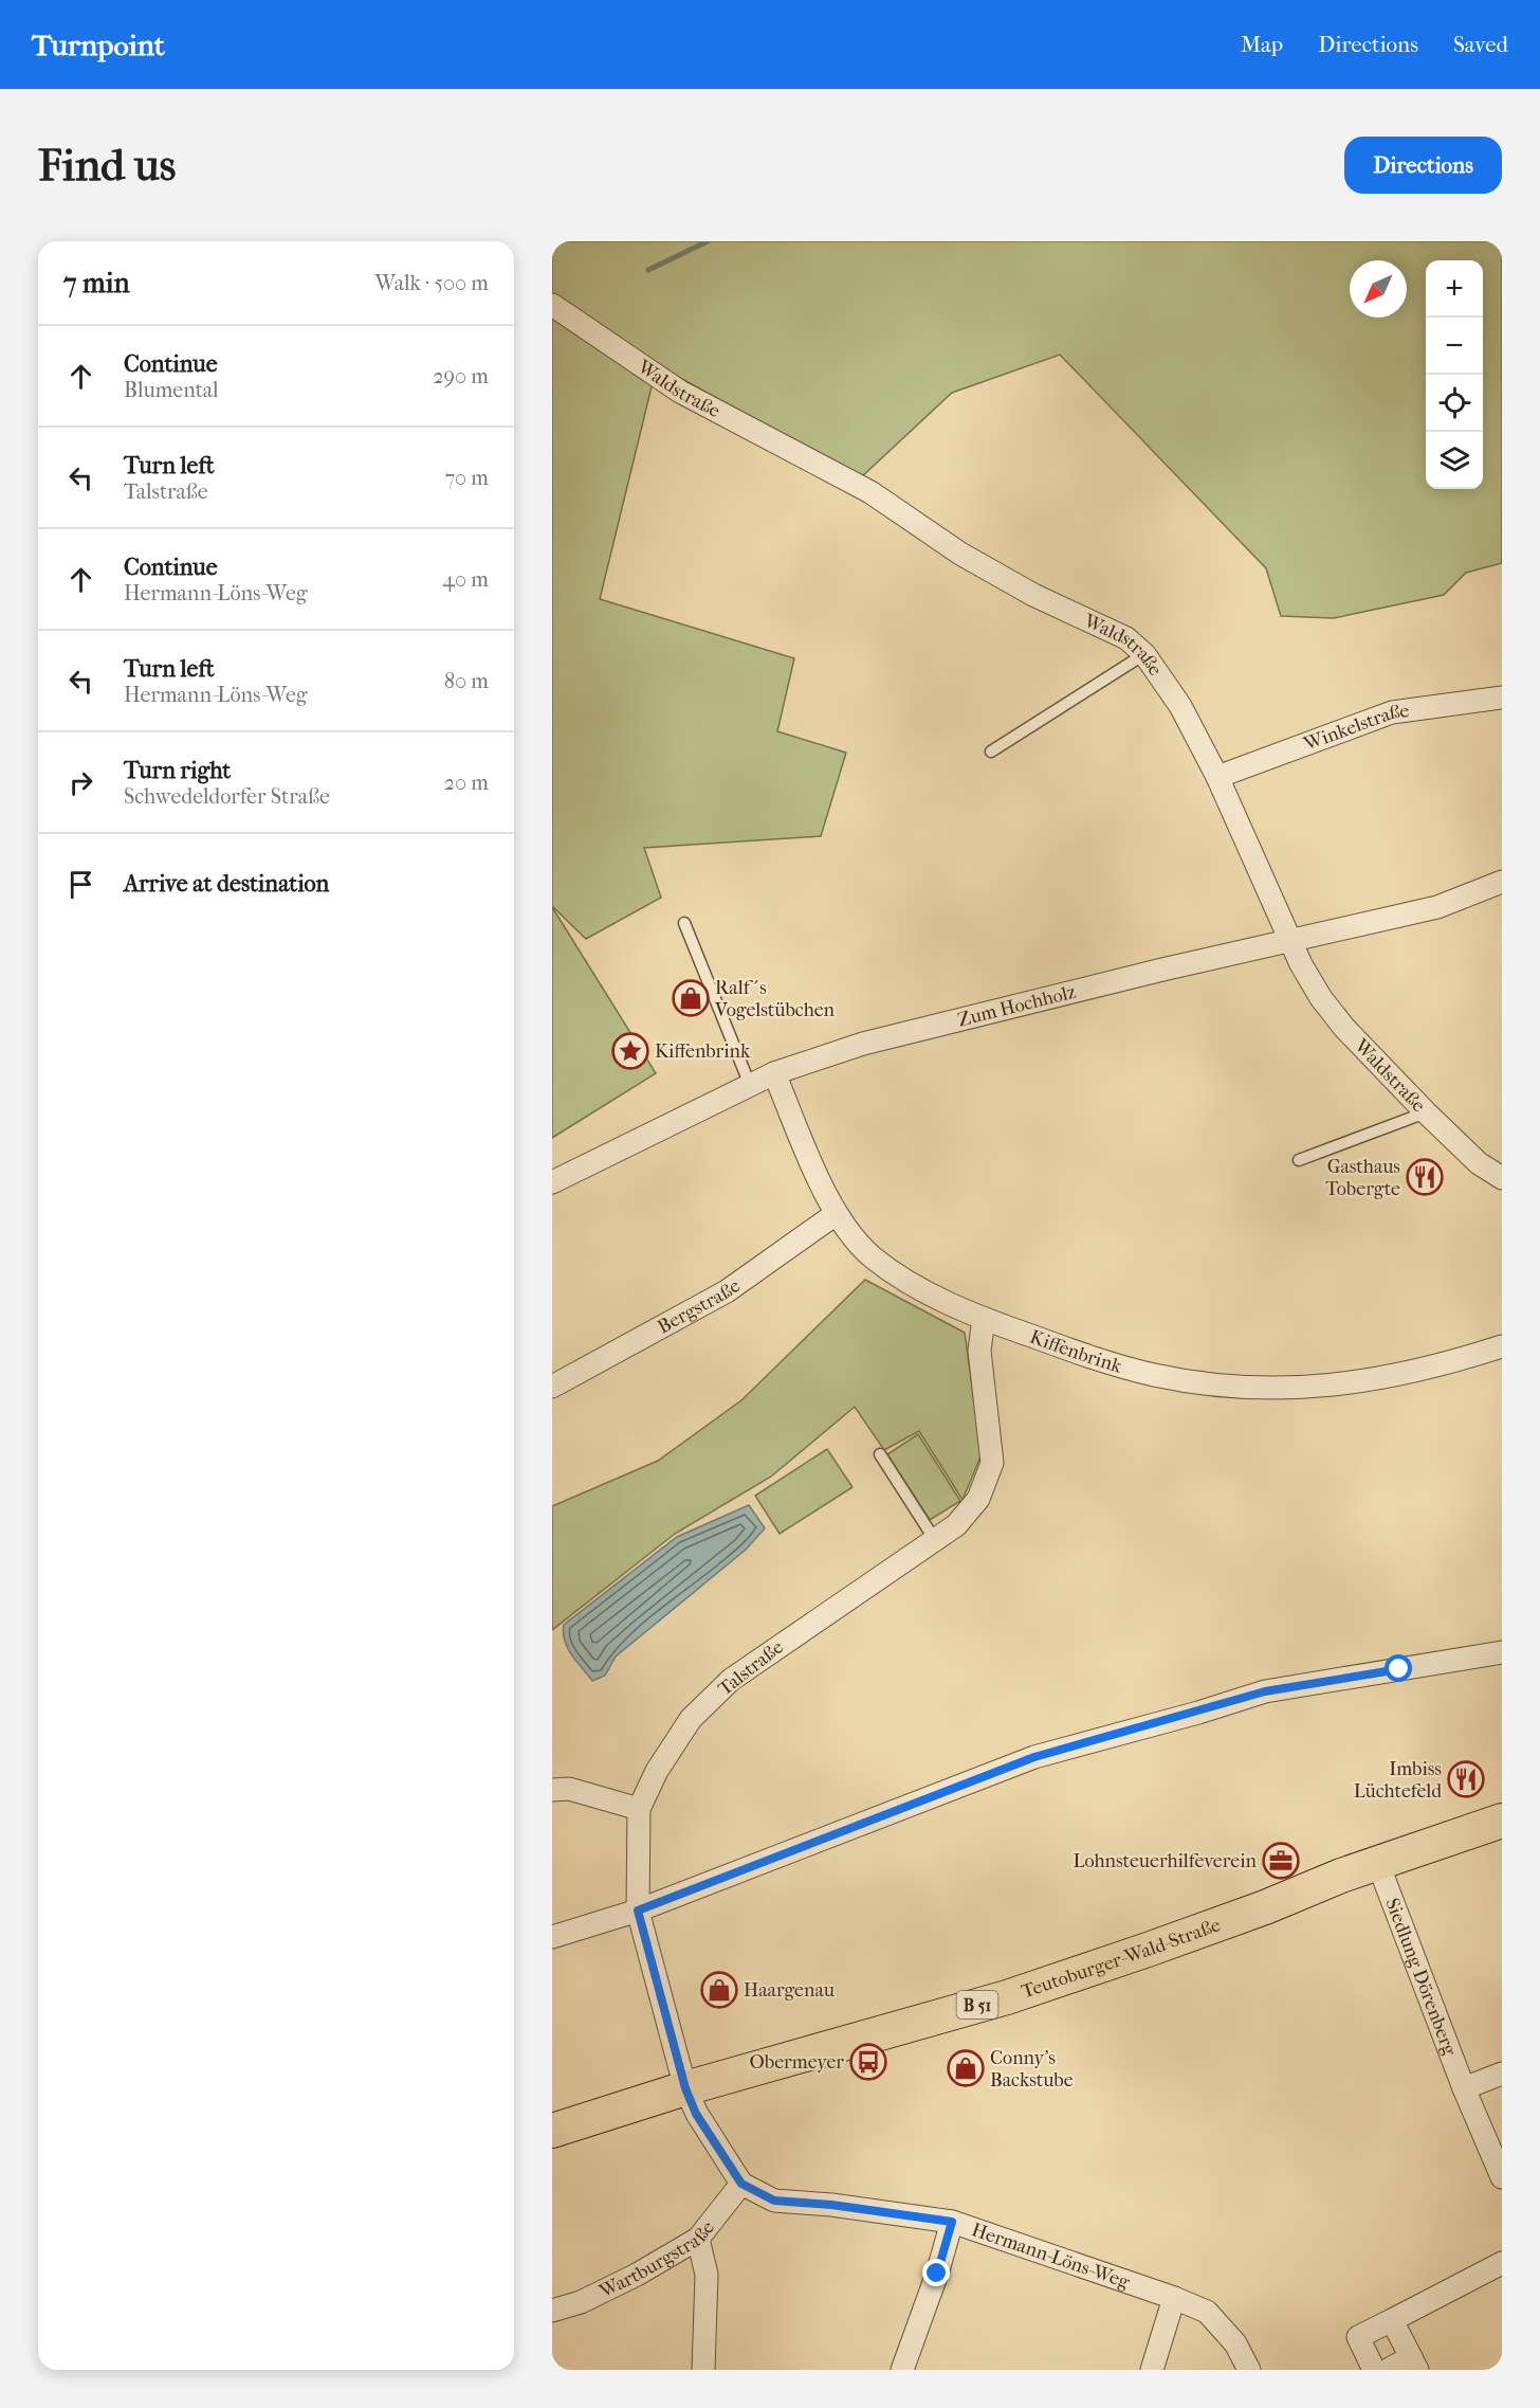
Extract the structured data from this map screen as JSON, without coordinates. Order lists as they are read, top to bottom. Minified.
{"streets":{"main road":["Teutoburger-Wald-Straße","B 51"],"street":["Waldstraße","Winkelstraße","Zum Hochholz","Bergstraße","Kiffenbrink","Talstraße","Siedlung Dörenberg","Hermann-Löns-Weg","Wartburgstraße"]},"crossings":[["Waldstraße","Winkelstraße"],["Waldstraße","Zum Hochholz"],["Zum Hochholz","Kiffenbrink"],["Bergstraße","Kiffenbrink"],["Kiffenbrink","Talstraße"],["Talstraße","Teutoburger-Wald-Straße"],["Talstraße","Hermann-Löns-Weg"],["Teutoburger-Wald-Straße","Siedlung Dörenberg"],["Teutoburger-Wald-Straße","Hermann-Löns-Weg"],["Hermann-Löns-Weg","Wartburgstraße"]],"places":{"shop":["Ralf´s Vogelstübchen","Haargenau","Conny's Backstube"],"place":["Kiffenbrink"],"restaurant":["Gasthaus Tobergte","Imbiss Lüchtefeld"],"office":["Lohnsteuerhilfeverein"],"bus stop":["Obermeyer"]},"north":"bottom left","page":{"header":"Turnpoint","nav":["Map","Directions","Saved"],"buttons":"Directions","title":"Find us","heading":["7 min","Walk · 500 m"],"map_buttons":["+","−"],"list":[["Continue","Blumental","290 m"],["Turn left","Talstraße","70 m"],["Continue","Hermann-Löns-Weg","40 m"],["Turn left","Hermann-Löns-Weg","80 m"],["Turn right","Schwedeldorfer Straße","20 m"],"Arrive at destination"]}}
